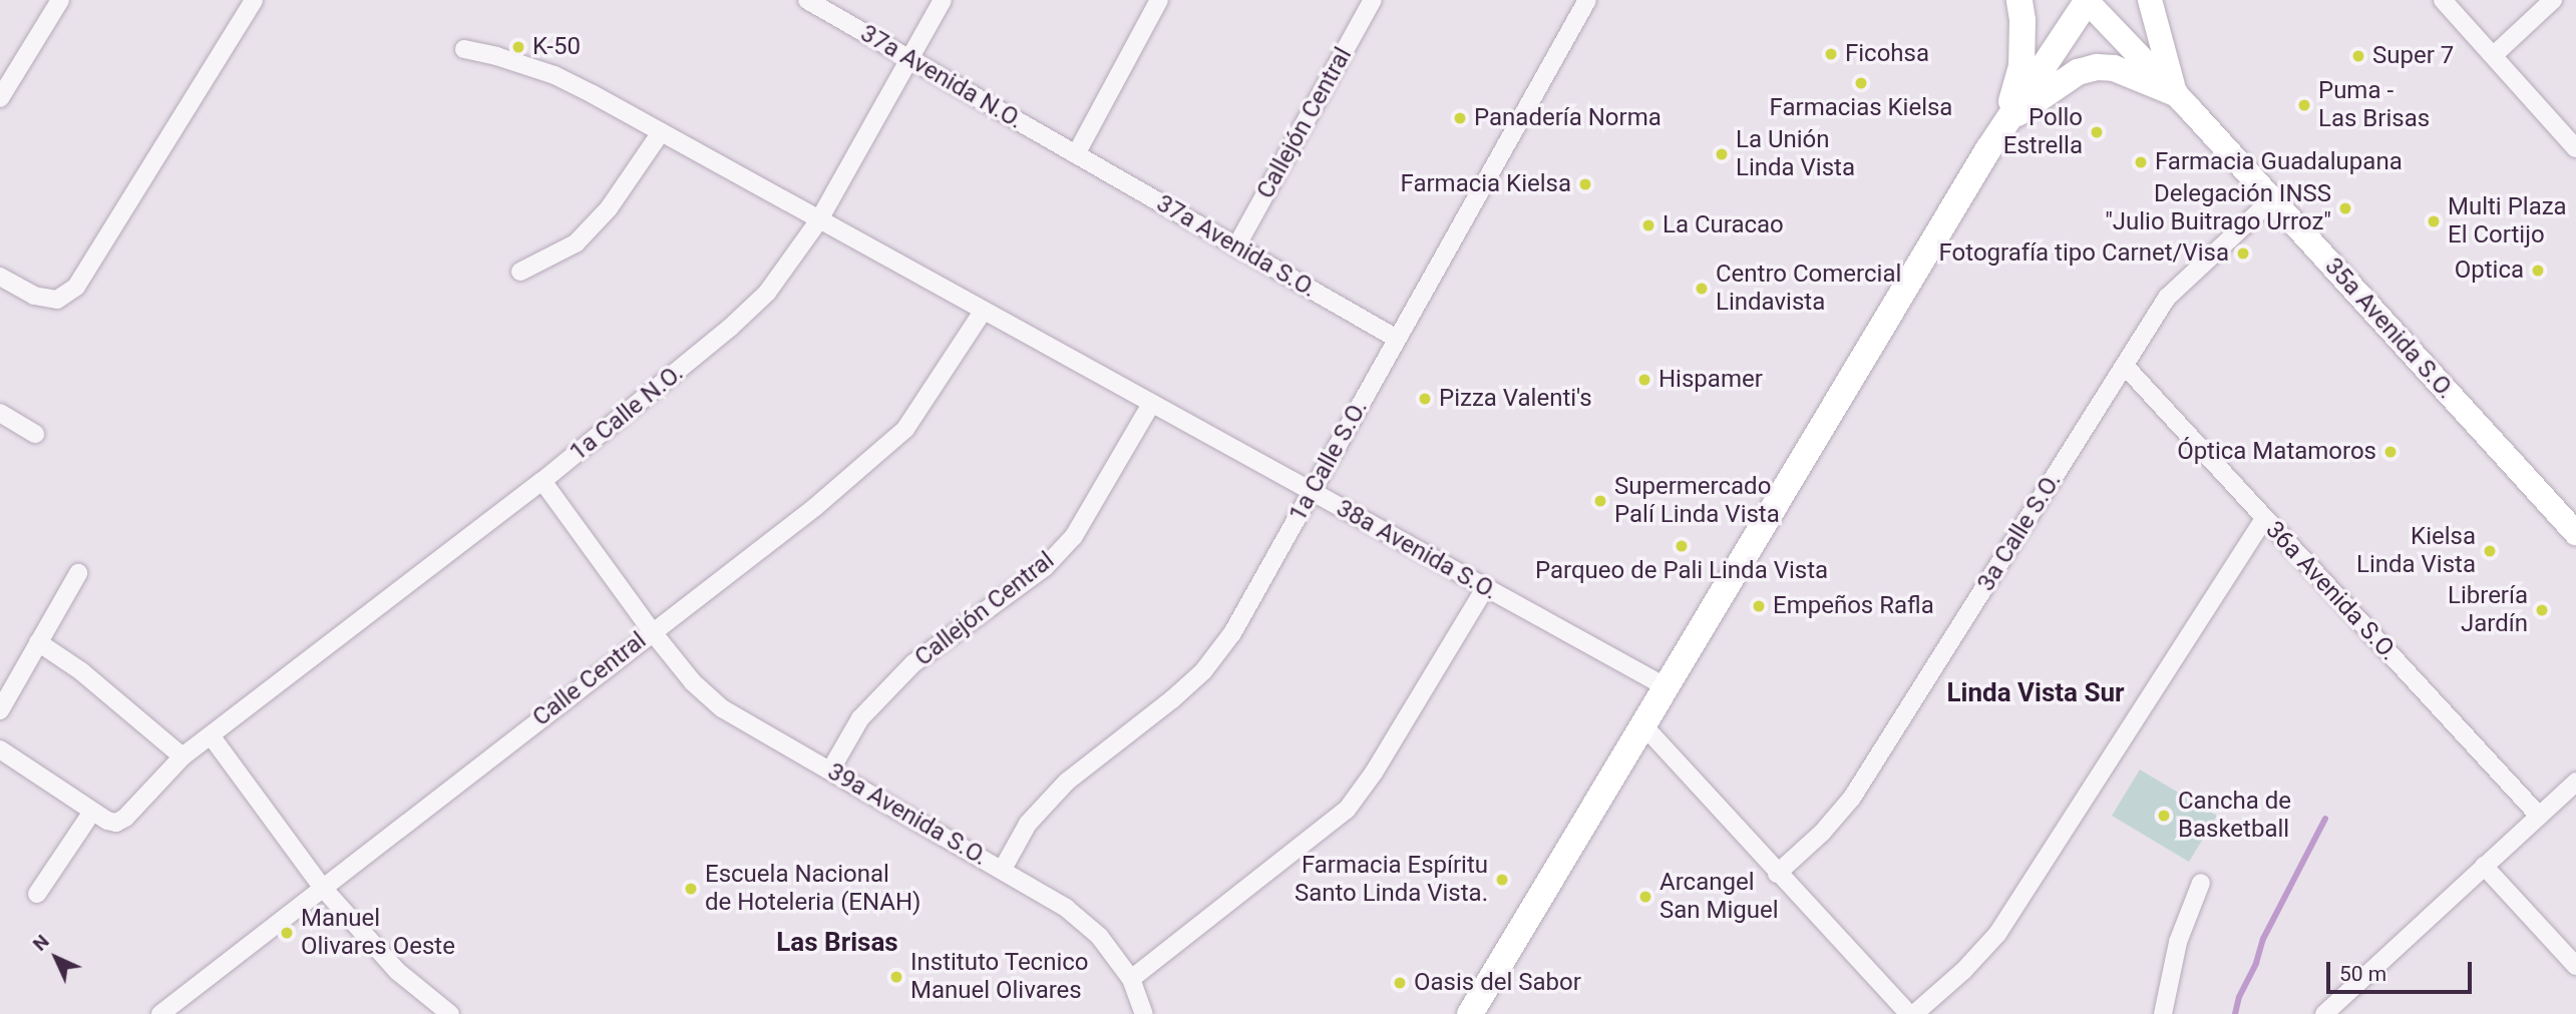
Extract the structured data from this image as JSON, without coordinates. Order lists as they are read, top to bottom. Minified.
{"streets":{"main road":["35a Avenida S.O."],"street":["37a Avenida N.O.","Callejón Central","37a Avenida S.O.","1a Calle N.O.","1a Calle S.O.","3a Calle S.O.","38a Avenida S.O.","36a Avenida S.O.","Calle Central","39a Avenida S.O."]},"crossings":[["37a Avenida N.O.","37a Avenida S.O."],["37a Avenida N.O.","1a Calle N.O."],["Callejón Central","37a Avenida S.O."],["Callejón Central","38a Avenida S.O."],["Callejón Central","39a Avenida S.O."],["37a Avenida S.O.","1a Calle S.O."],["35a Avenida S.O.","3a Calle S.O."],["1a Calle N.O.","38a Avenida S.O."],["1a Calle N.O.","39a Avenida S.O."],["1a Calle S.O.","38a Avenida S.O."],["1a Calle S.O.","39a Avenida S.O."],["3a Calle S.O.","36a Avenida S.O."],["38a Avenida S.O.","Calle Central"],["Calle Central","39a Avenida S.O."]],"districts":["Linda Vista Sur","Las Brisas"],"places":["K-50","Ficohsa","Super 7","Farmacias Kielsa","Puma - Las Brisas","Panadería Norma","Pollo Estrella","La Unión Linda Vista","Farmacia Guadalupana","Farmacia Kielsa","Delegación INSS \"Julio Buitrago Urroz\"","Multi Plaza El Cortijo","La Curacao","Fotografía tipo Carnet/Visa","Optica","Centro Comercial Lindavista","Hispamer","Pizza Valenti's","Óptica Matamoros","Supermercado Palí Linda Vista","Parqueo de Pali Linda Vista","Kielsa Linda Vista","Empeños Rafla","Librería Jardín","Cancha de Basketball","Farmacia Espíritu Santo Linda Vista.","Escuela Nacional de Hoteleria (ENAH)","Arcangel San Miguel","Manuel Olivares Oeste","Instituto Tecnico Manuel Olivares","Oasis del Sabor"],"scale_bar":"50 m","north":"top left"}
